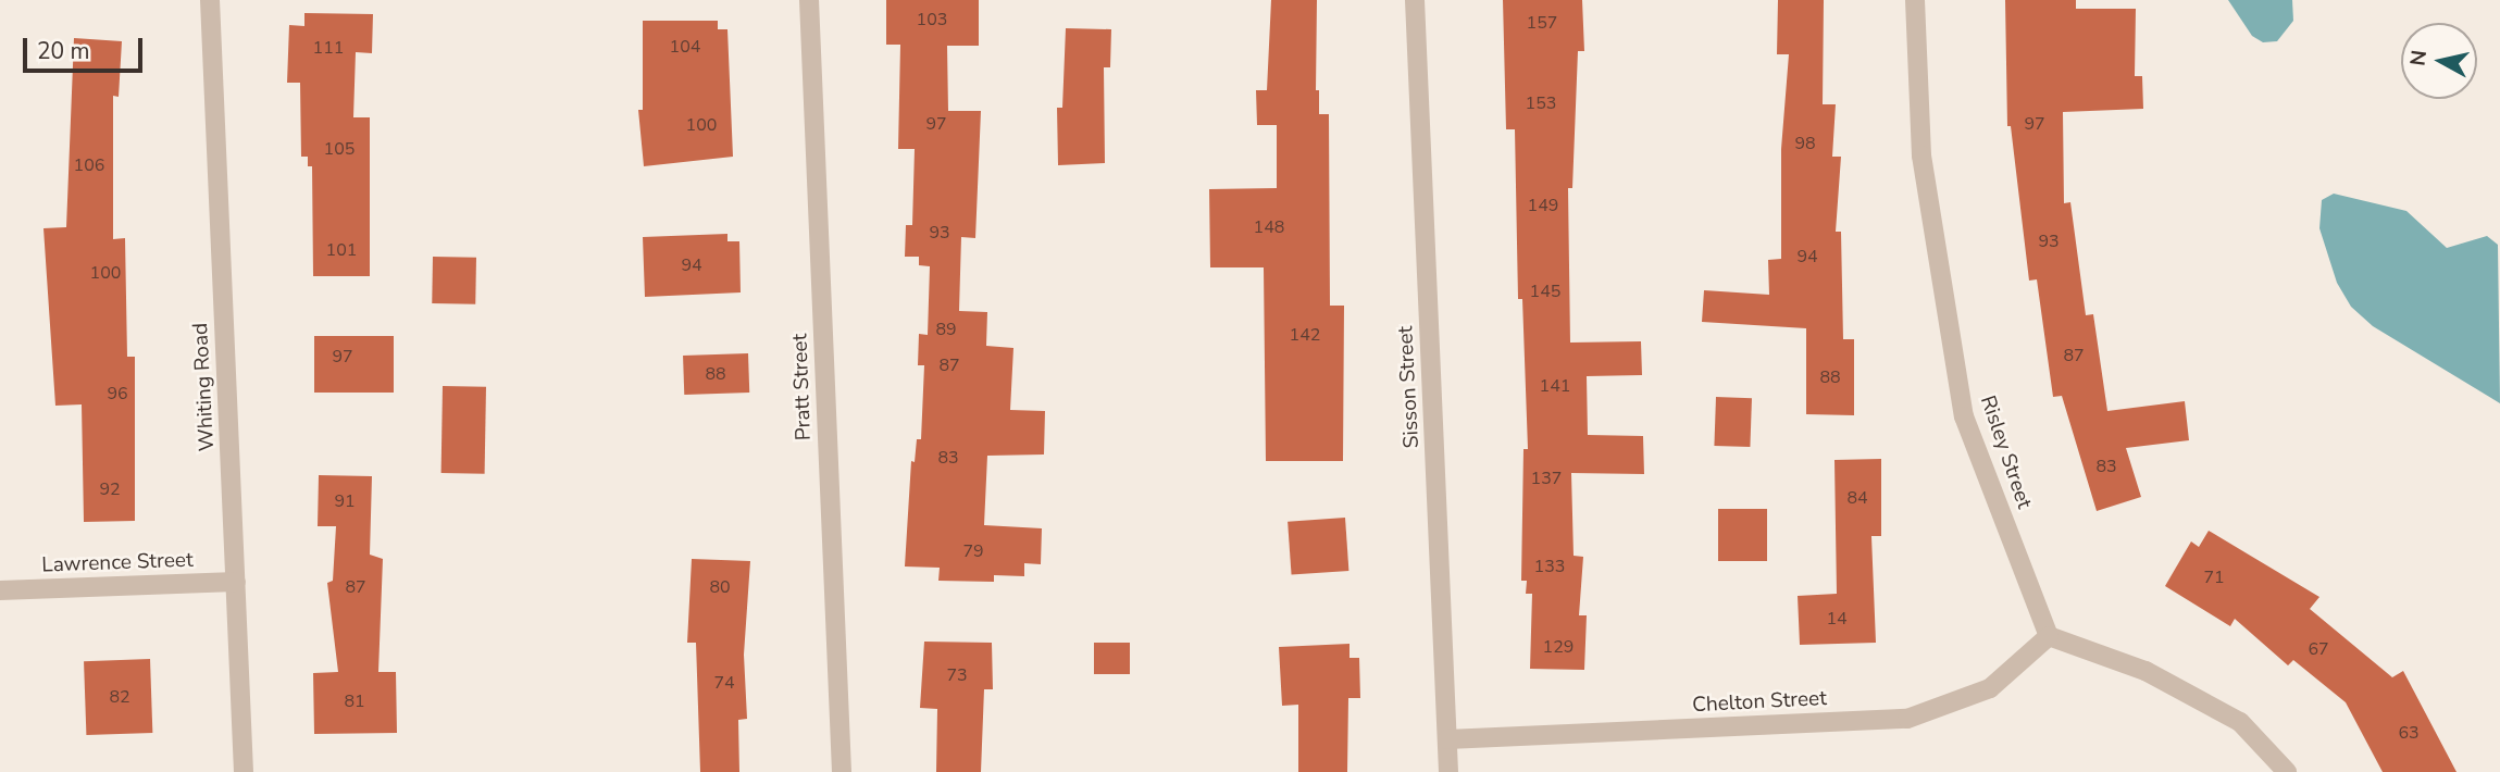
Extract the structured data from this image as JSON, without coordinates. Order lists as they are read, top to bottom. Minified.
{"streets":{"street":["Whiting Road","Pratt Street","Sisson Street","Risley Street","Lawrence Street","Chelton Street"]},"crossings":[["Whiting Road","Lawrence Street"],["Sisson Street","Chelton Street"],["Risley Street","Chelton Street"]],"house_numbers":["103","157","104","111","153","97","97","100","98","105","106","149","148","93","93","101","94","94","100","145","89","142","87","97","87","88","88","141","96","83","83","137","92","84","91","79","133","71","87","80","14","129","67","73","74","82","81","63"],"scale_bar":"20 m","north":"left"}
